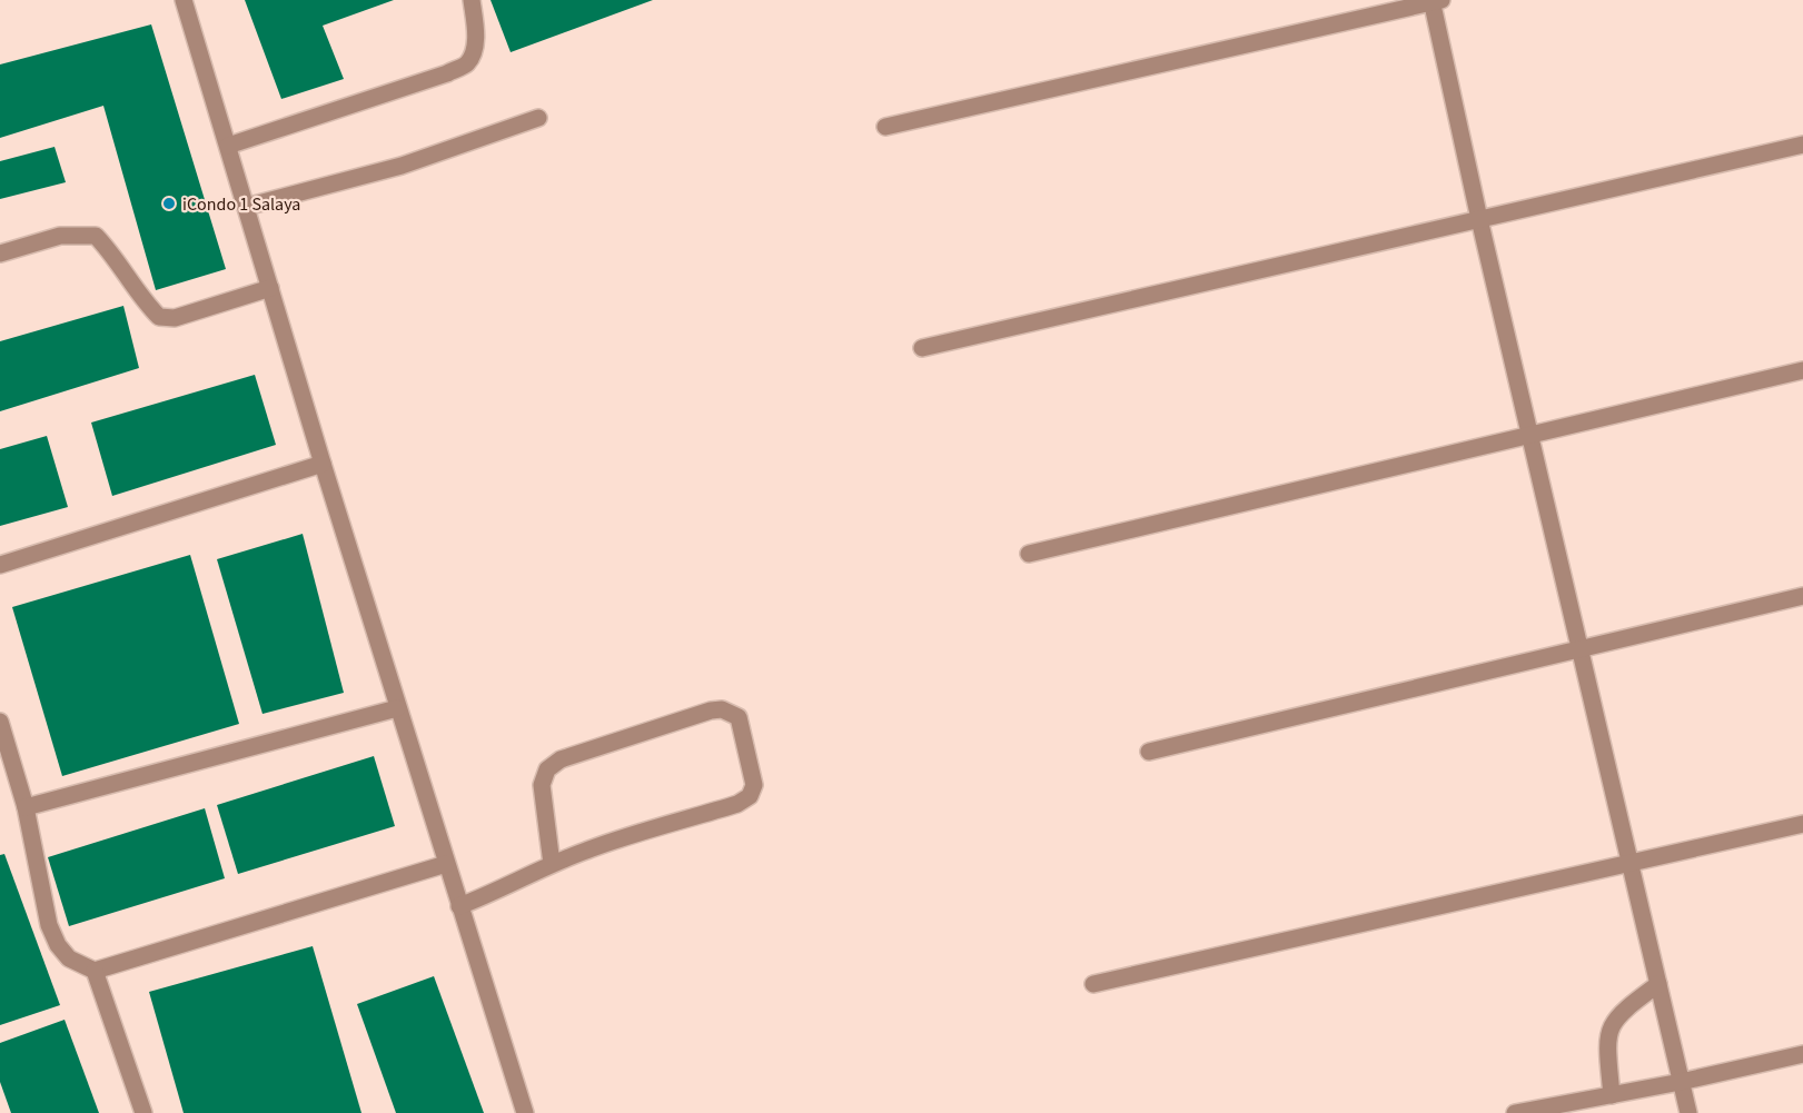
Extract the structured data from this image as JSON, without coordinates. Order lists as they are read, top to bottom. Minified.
{"places":["iCondo 1 Salaya"]}
